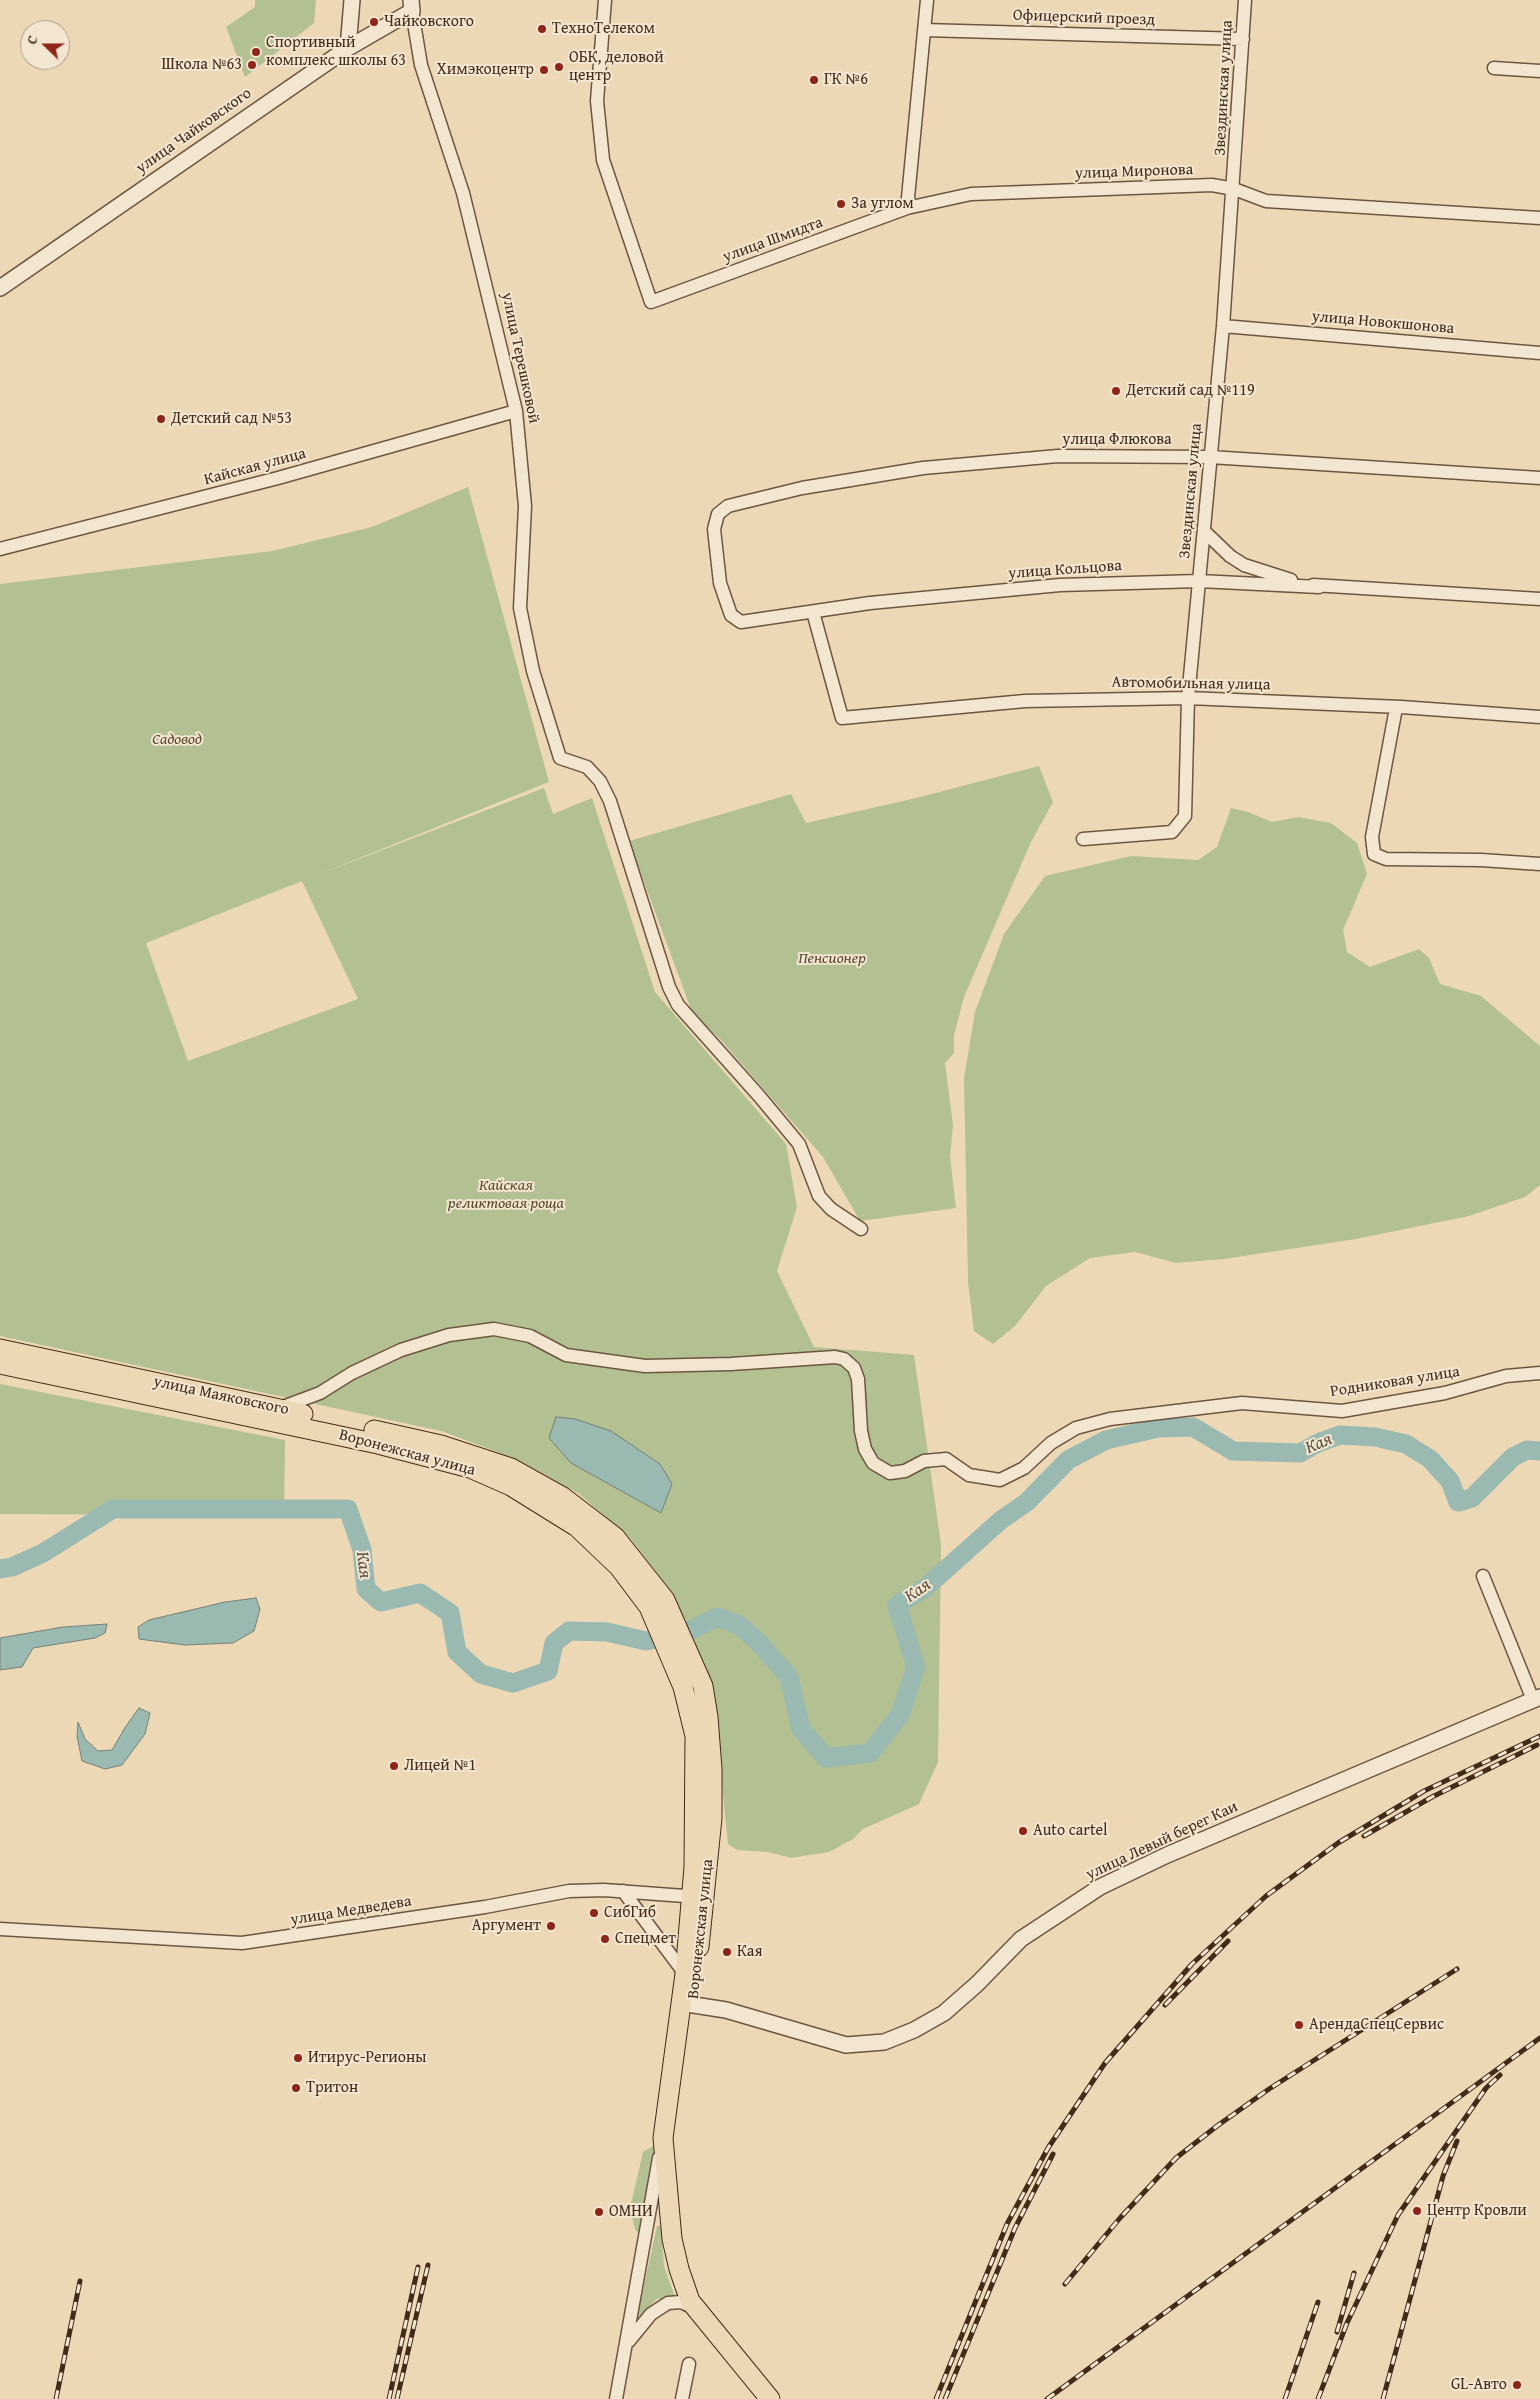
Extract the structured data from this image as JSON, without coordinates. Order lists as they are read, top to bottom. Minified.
{"streets":{"main road":["улица Маяковского","Воронежская улица"],"street":["Офицерский проезд","Звездинская улица","улица Чайковского","улица Миронова","улица Шмидта","улица Новокшонова","улица Терешковой","улица Флюкова","Кайская улица","улица Кольцова","Автомобильная улица","Родниковая улица","улица Левый берег Каи","улица Медведева"]},"crossings":[["Офицерский проезд","Звездинская улица"],["Звездинская улица","улица Миронова"],["Звездинская улица","улица Новокшонова"],["Звездинская улица","улица Флюкова"],["Звездинская улица","улица Кольцова"],["Звездинская улица","Автомобильная улица"],["улица Чайковского","улица Терешковой"],["улица Миронова","улица Шмидта"],["улица Терешковой","Кайская улица"],["улица Флюкова","улица Кольцова"],["улица Кольцова","Автомобильная улица"],["Родниковая улица","улица Маяковского"],["улица Маяковского","Воронежская улица"],["Воронежская улица","улица Левый берег Каи"],["Воронежская улица","улица Медведева"]],"water":["Кая"],"parks":["Садовод","Пенсионер","Кайская реликтовая роща"],"places":["Чайковского","ТехноТелеком","Спортивный комплекс школы 63","Школа №63","ОБК, деловой центр","Химэкоцентр","ГК №6","За углом","Детский сад №119","Детский сад №53","Лицей №1","Auto cartel","СибГиб","Аргумент","Спецмет","Кая","АрендаСпецСервис","Итирус-Регионы","Тритон","Центр Кровли","ОМНИ","GL-Авто"],"north":"left"}
